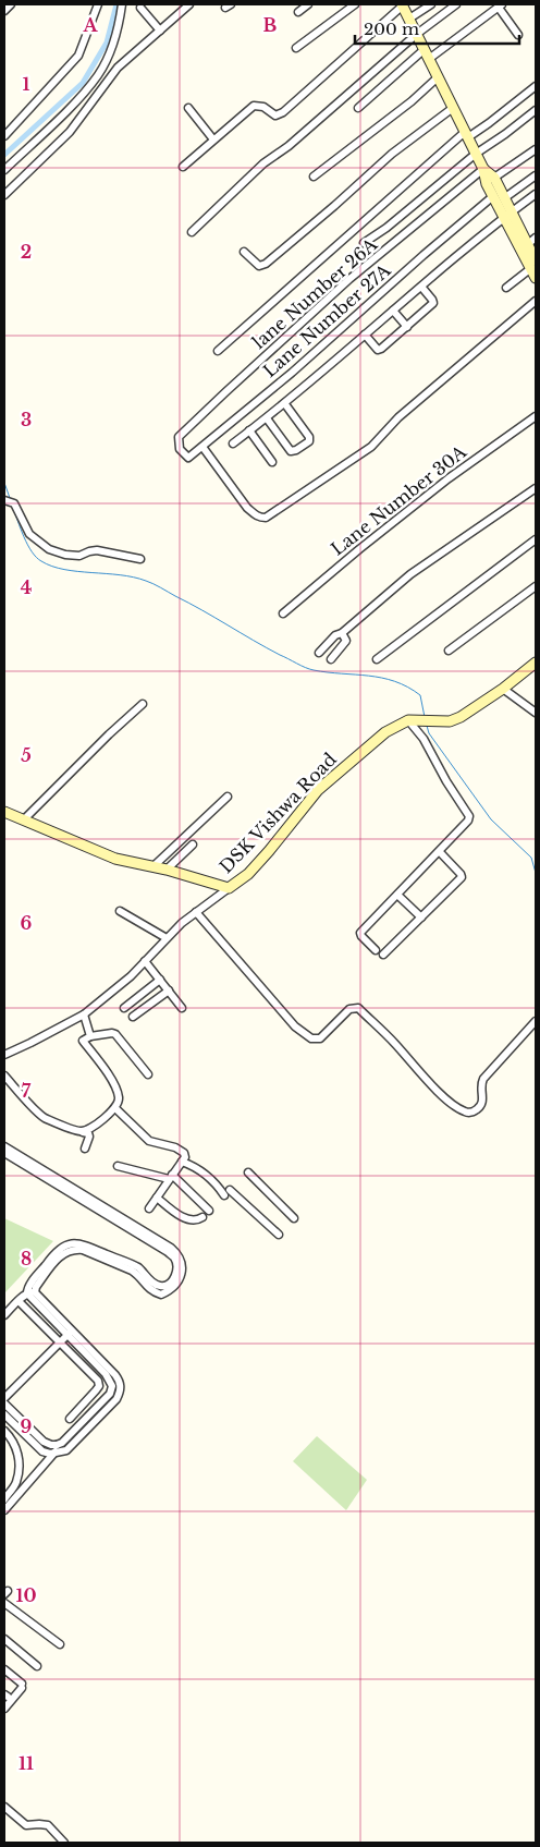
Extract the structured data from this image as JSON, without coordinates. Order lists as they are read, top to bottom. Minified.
{"streets":{"street":["lane Number 26A","Lane Number 27A","Lane Number 30A","DSK Vishwa Road"]},"crossings":[["lane Number 26A","Lane Number 27A"]],"scale_bar":"200 m","grid":{"columns":["A","B"],"rows":["1","2","3","4","5","6","7","8","9","10","11"]}}
